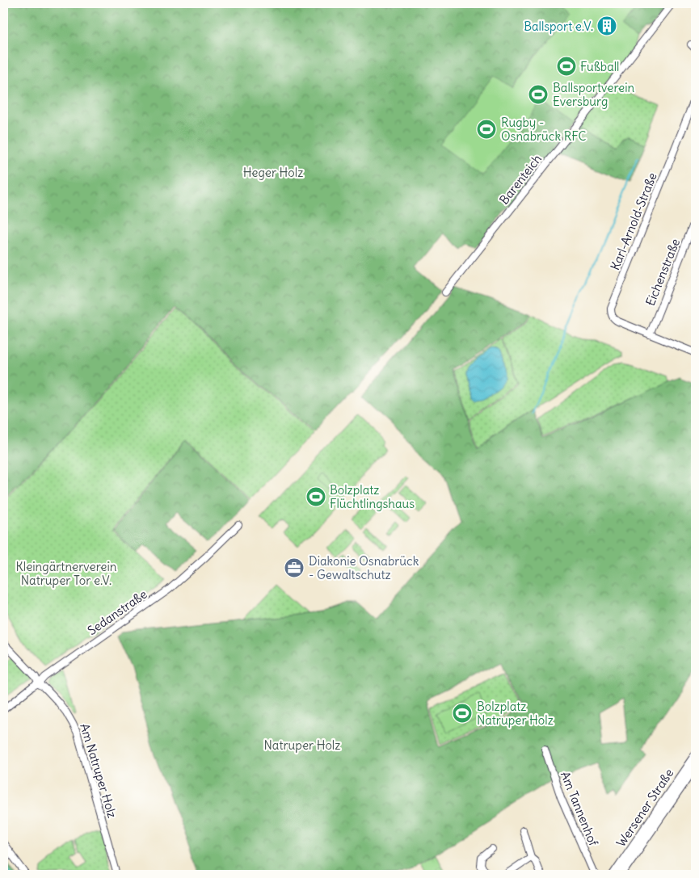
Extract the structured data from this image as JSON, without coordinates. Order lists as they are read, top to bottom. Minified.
{"streets":{"main road":["Wersener Straße"],"street":["Barenteich","Karl-Arnold-Straße","Eichenstraße","Sedanstraße","Am Natruper Holz","Am Tannenhof"]},"crossings":[["Karl-Arnold-Straße","Eichenstraße"],["Sedanstraße","Am Natruper Holz"]],"parks":["Heger Holz","Kleingärtnerverein Natruper Tor e.V.","Natruper Holz"],"places":{"building":["Ballsport e.V."],"sports":["Fußball","Ballsportverein Eversburg","Rugby - Osnabrück RFC","Bolzplatz Flüchtlingshaus","Bolzplatz Natruper Holz"],"office":["Diakonie Osnabrück - Gewaltschutz"]}}
